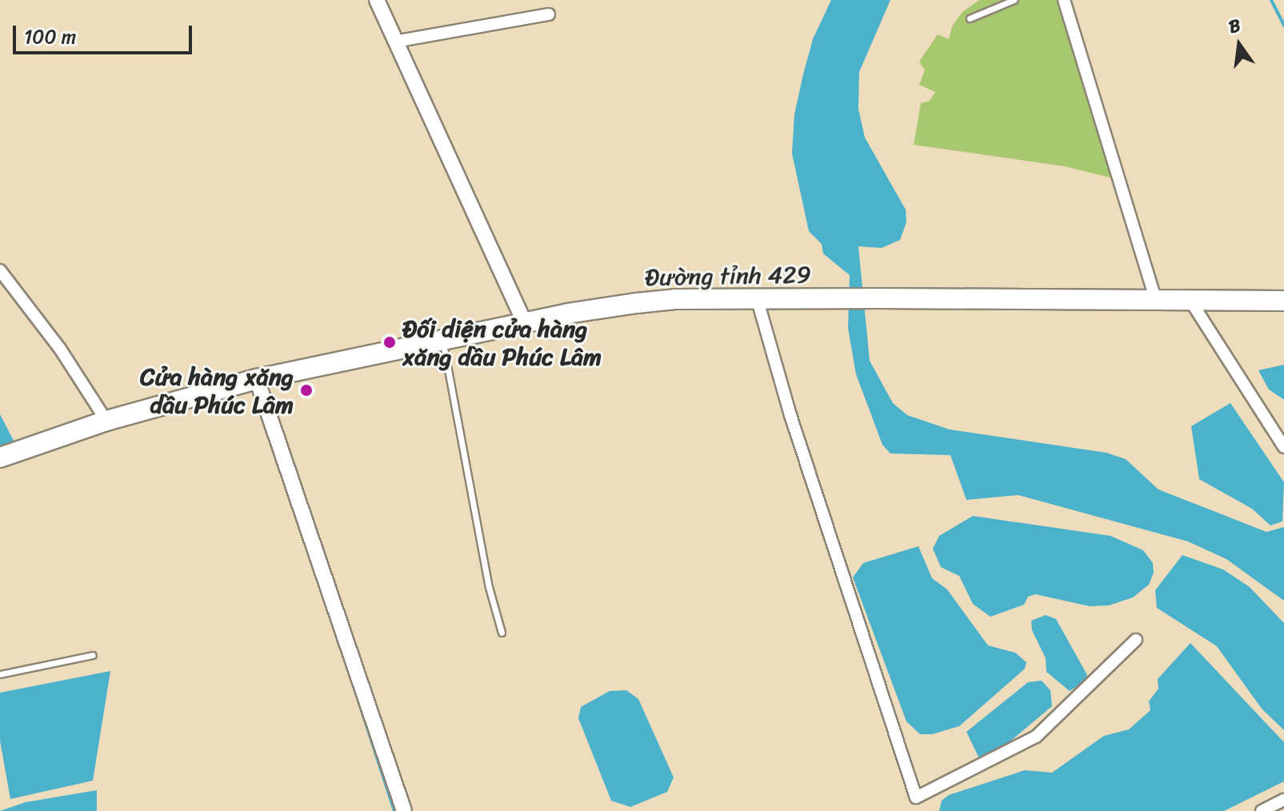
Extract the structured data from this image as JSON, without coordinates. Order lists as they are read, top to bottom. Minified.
{"streets":{"main road":["Đường tỉnh 429"]},"places":["Đối diện cửa hàng xăng dầu Phúc Lâm","Cửa hàng xăng dầu Phúc Lâm"],"scale_bar":"100 m","north":"top"}
